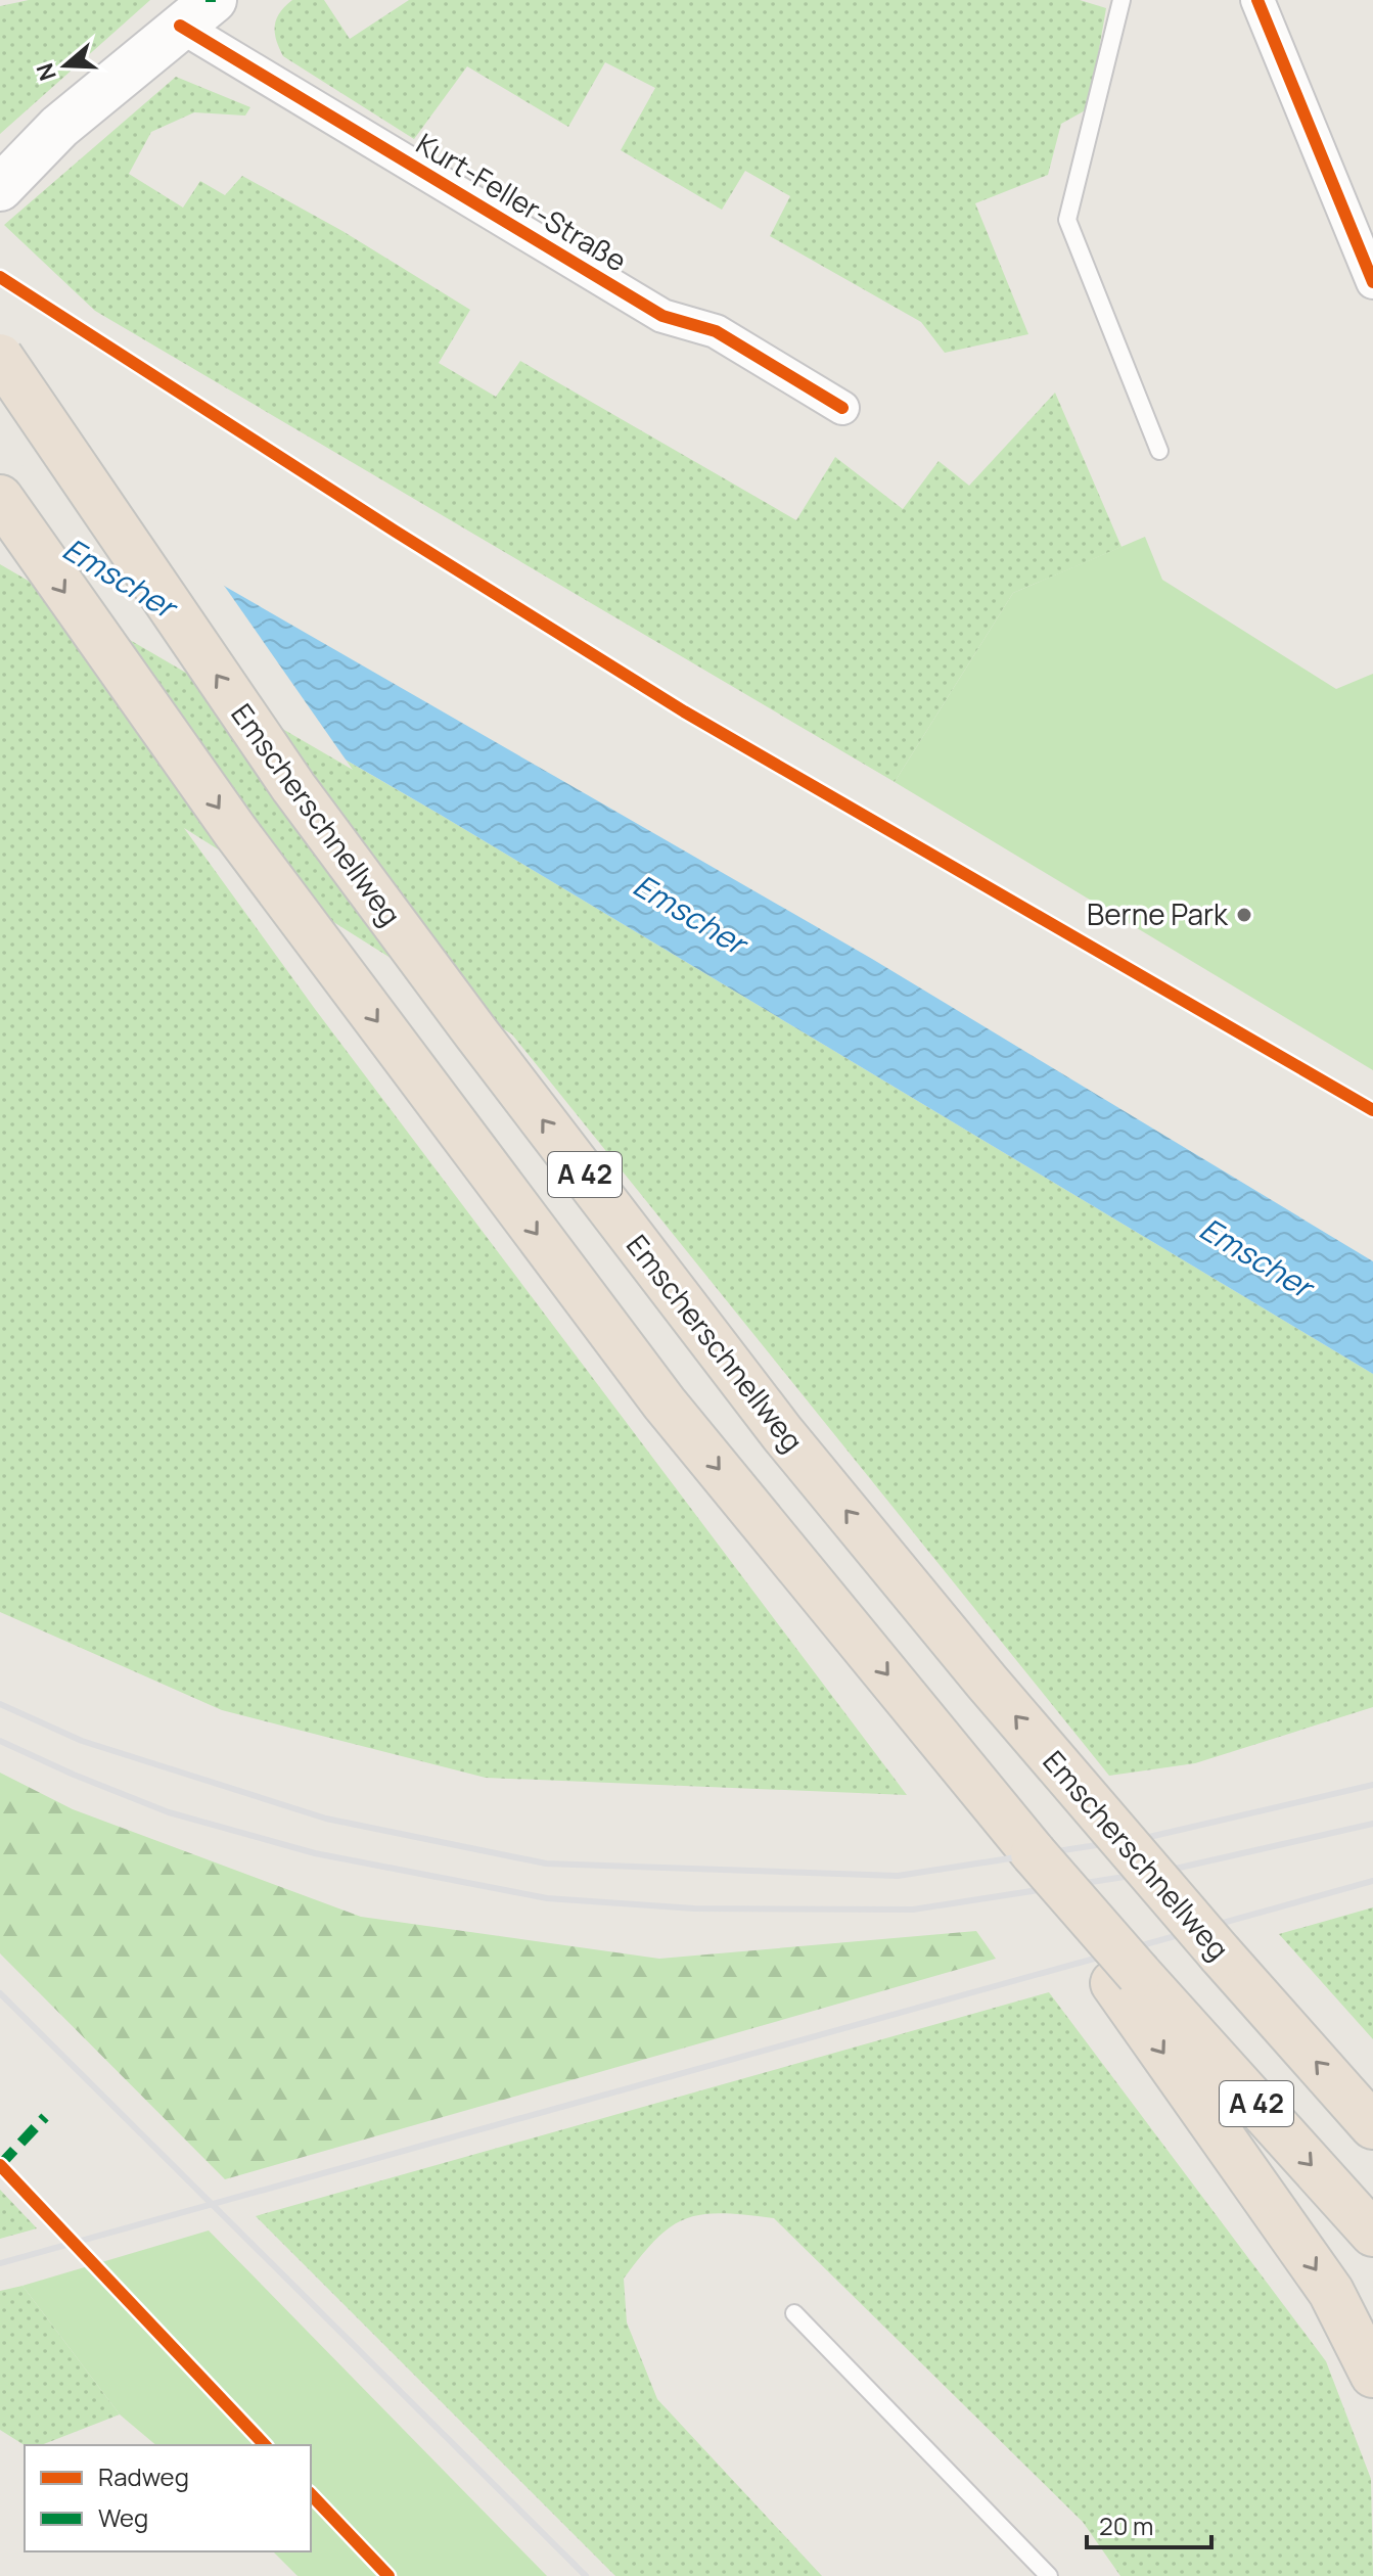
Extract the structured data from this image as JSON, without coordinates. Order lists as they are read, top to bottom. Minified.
{"streets":{"highway":["Emscherschnellweg","A 42"],"street":["Kurt-Feller-Straße"]},"water":["Emscher"],"places":["Berne Park"],"legend":["Radweg","Weg"],"scale_bar":"20 m","north":"left"}
